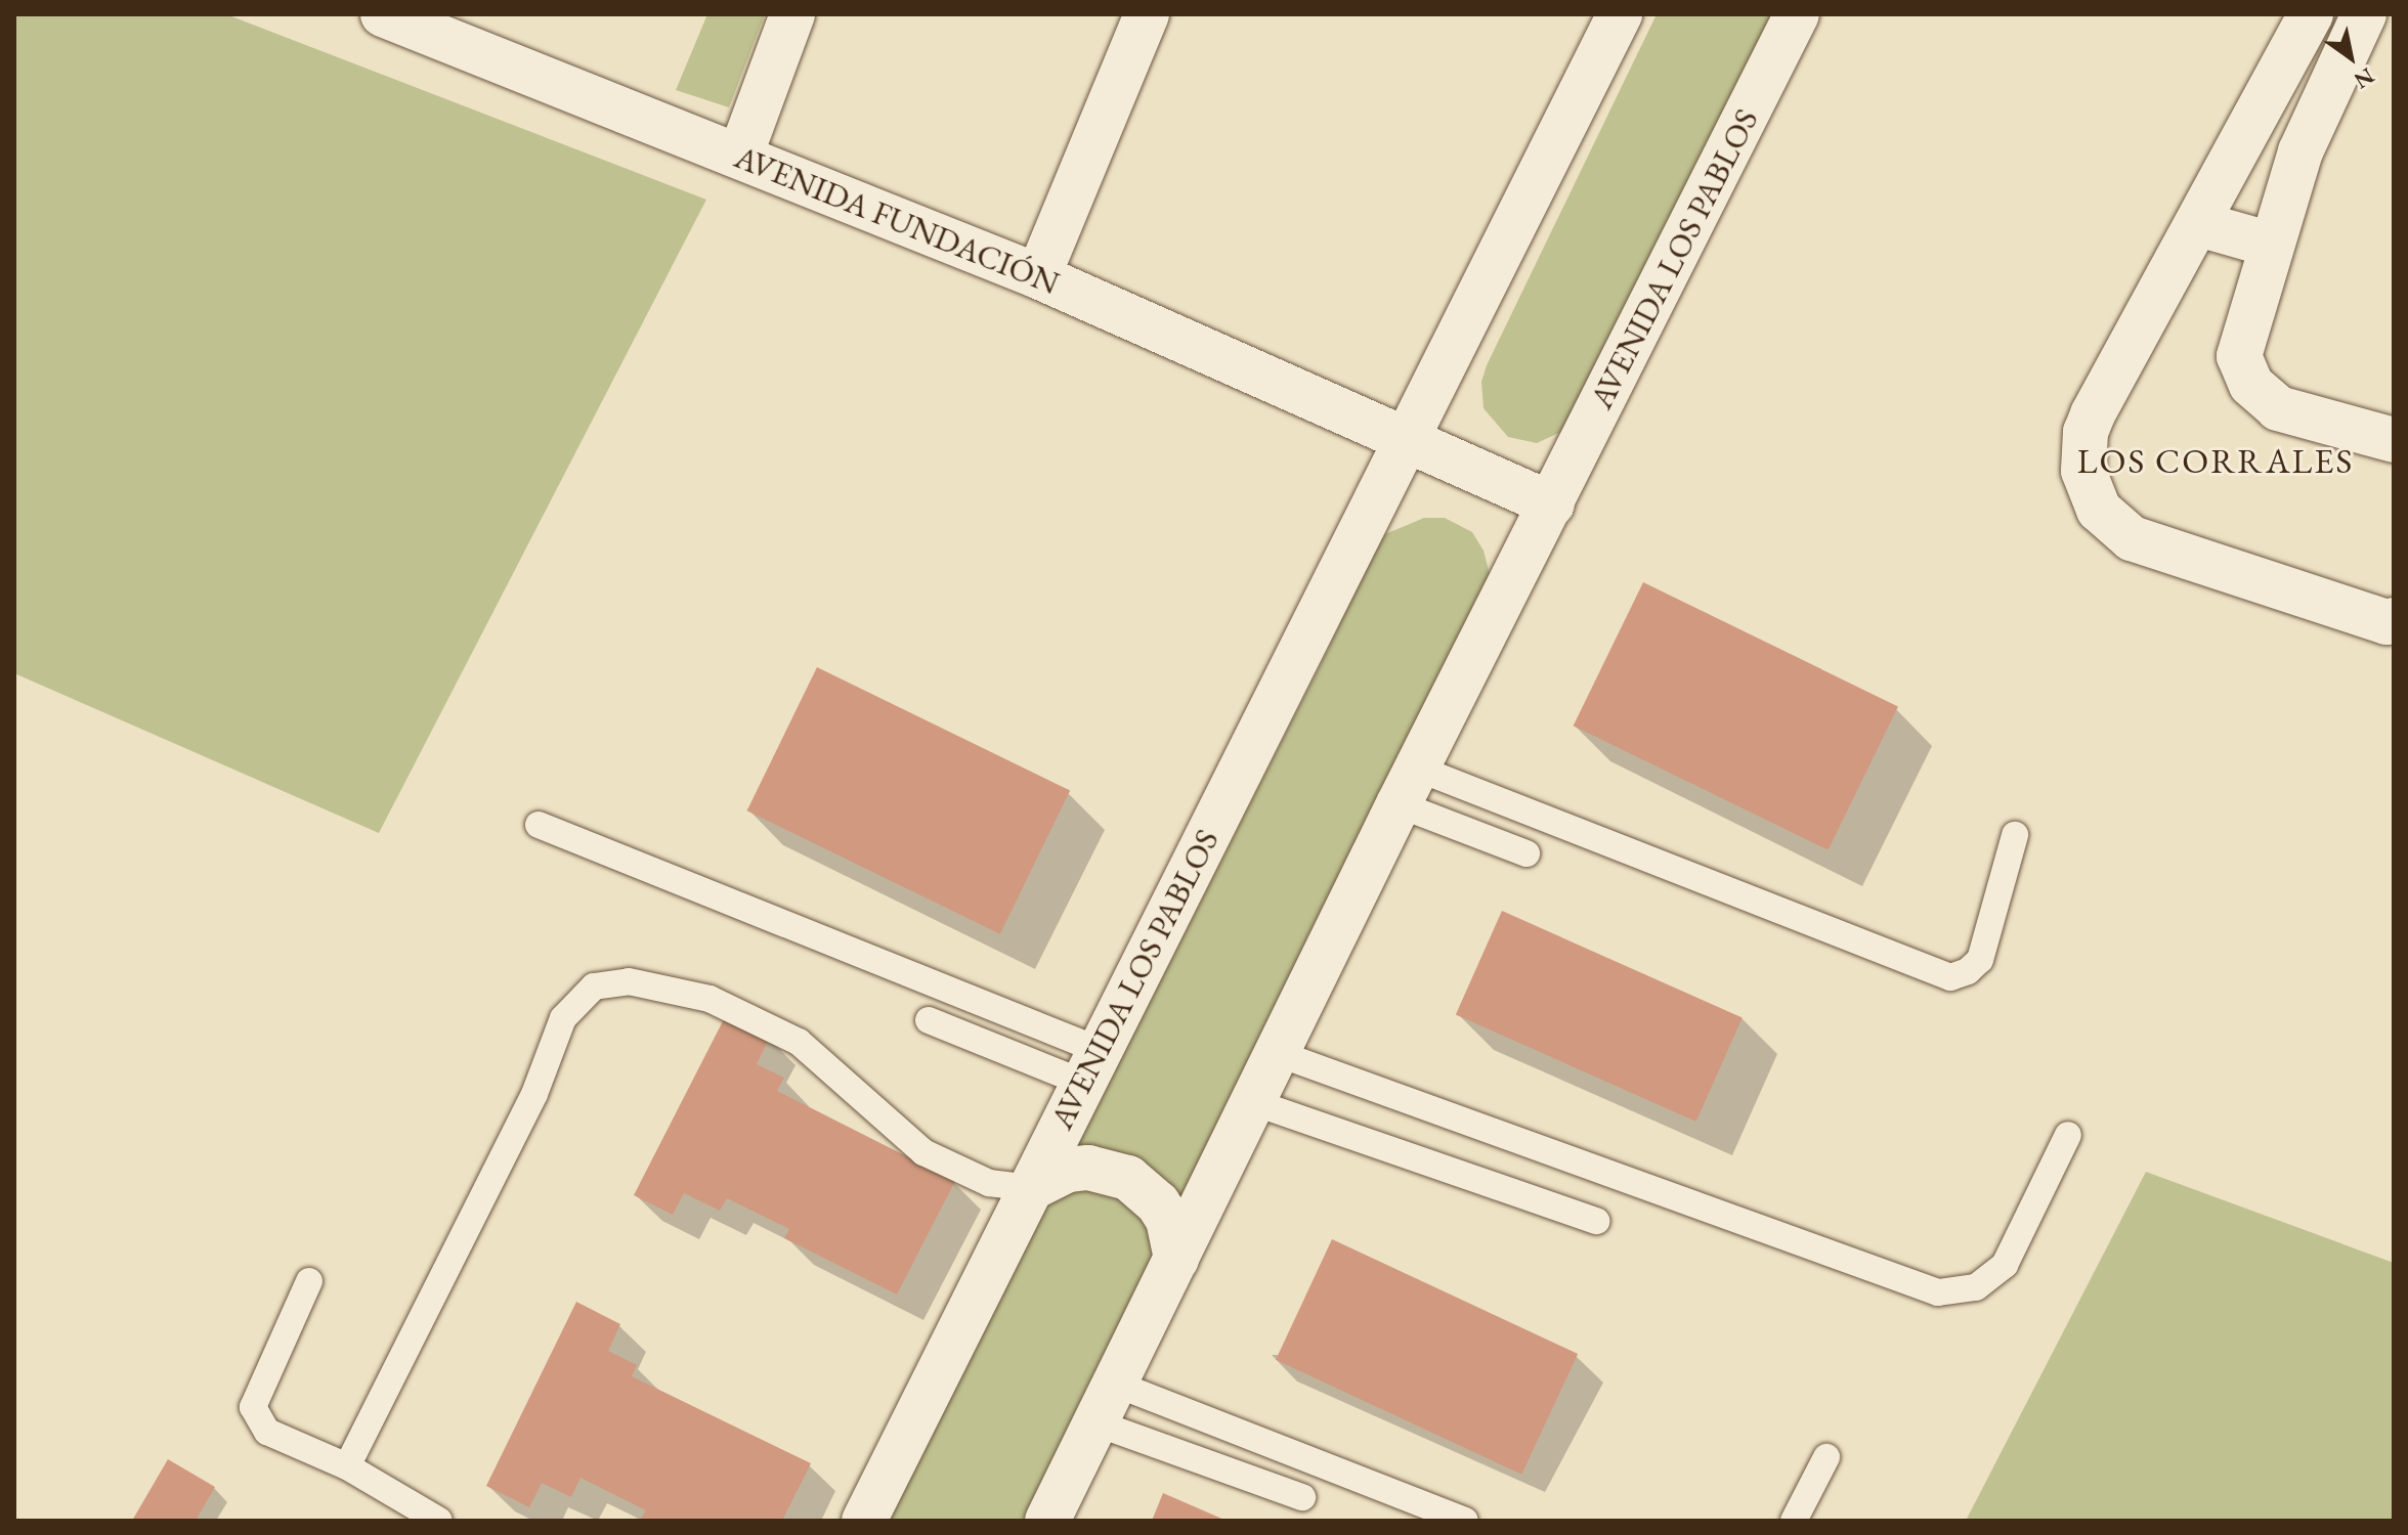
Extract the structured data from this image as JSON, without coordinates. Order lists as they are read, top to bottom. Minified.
{"streets":{"main road":["AVENIDA FUNDACIÓN","AVENIDA LOS PABLOS"]},"crossings":[["AVENIDA FUNDACIÓN","AVENIDA LOS PABLOS"]],"districts":["LOS CORRALES"],"north":"bottom right"}
